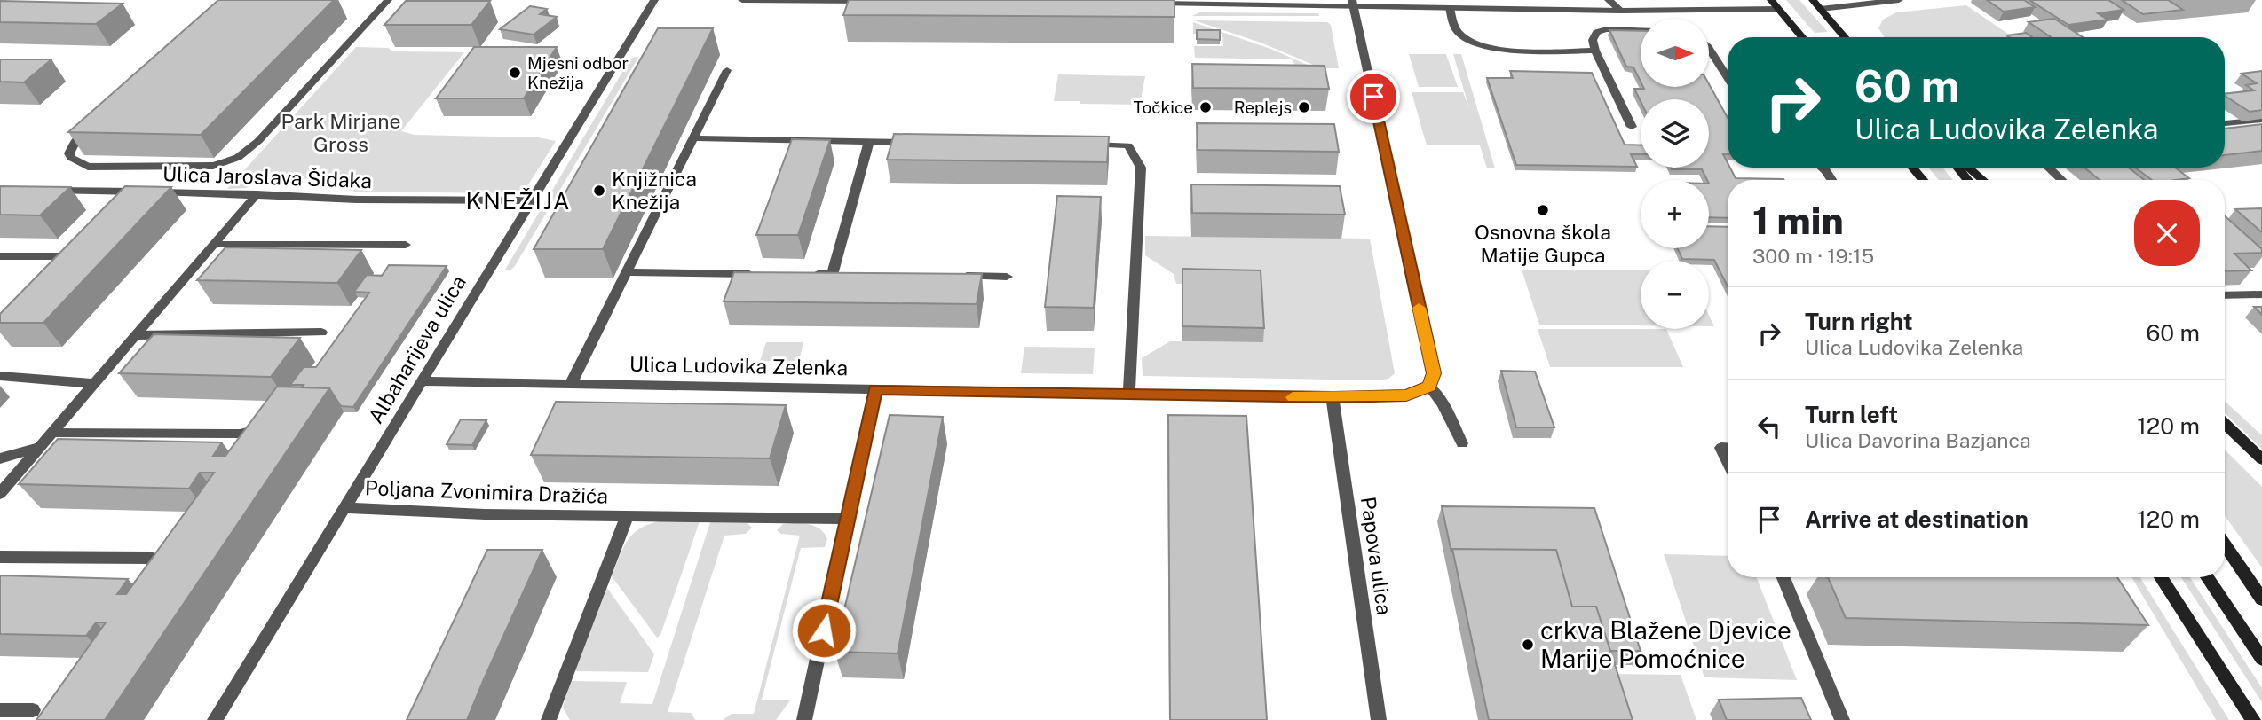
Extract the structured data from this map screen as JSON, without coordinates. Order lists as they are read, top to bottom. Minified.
{"streets":{"street":["Ulica Jaroslava Šidaka","Albaharijeva ulica","Ulica Ludovika Zelenka","Poljana Zvonimira Dražića","Papova ulica"]},"crossings":[["Ulica Jaroslava Šidaka","Albaharijeva ulica"],["Albaharijeva ulica","Ulica Ludovika Zelenka"],["Albaharijeva ulica","Poljana Zvonimira Dražića"],["Ulica Ludovika Zelenka","Papova ulica"]],"districts":["KNEŽIJA"],"parks":["Park Mirjane Gross"],"places":["Mjesni odbor Knežija","Točkice","Replejs","Knjižnica Knežija","Osnovna škola Matije Gupca","crkva Blažene Djevice Marije Pomoćnice"],"north":"right","page":{"map_buttons":["+","−"],"turn":["60 m","Ulica Ludovika Zelenka"],"heading":["1 min","300 m · 19:15"],"list":[{"name":"Turn right","note":"Ulica Ludovika Zelenka","value":"60 m"},{"name":"Turn left","note":"Ulica Davorina Bazjanca","value":"120 m"},{"name":"Arrive at destination","value":"120 m"}]}}
